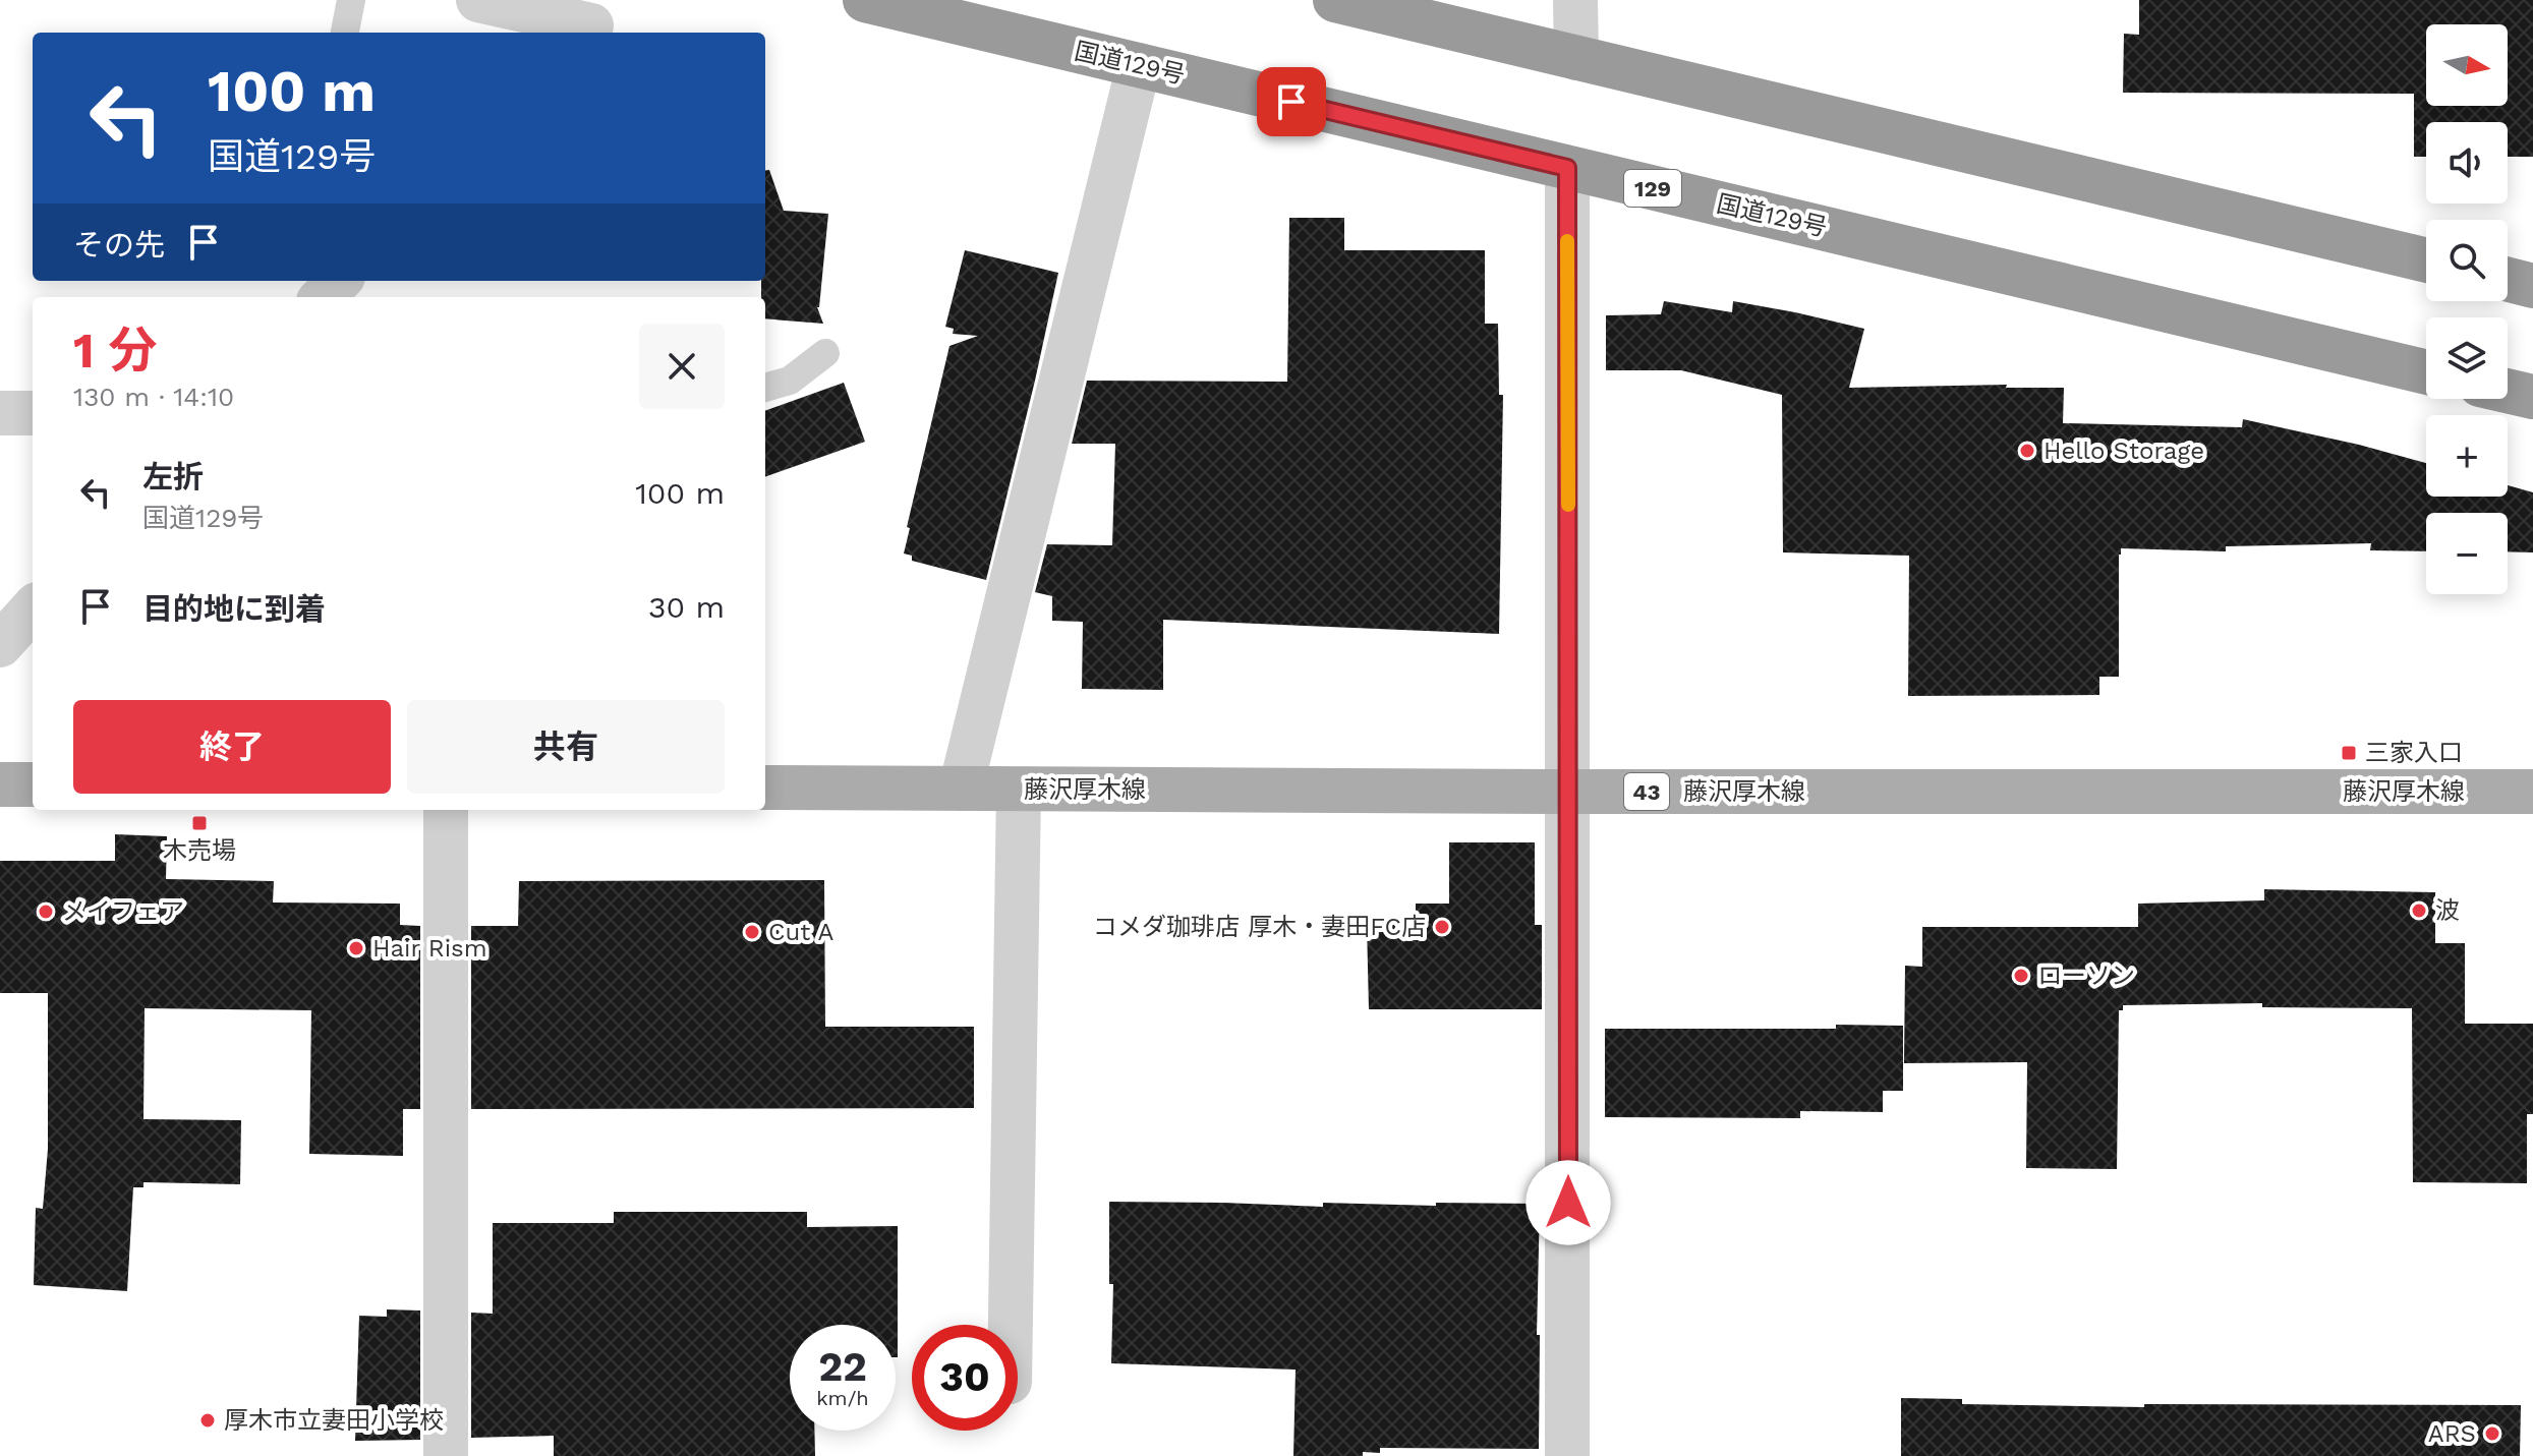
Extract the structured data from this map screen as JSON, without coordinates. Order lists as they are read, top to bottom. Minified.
{"streets":{"highway":["国道129号","129"],"main road":["藤沢厚木線","43"]},"places":{"other":["Hello Storage","波","メイフェア","コメダ珈琲店 厚木・妻田FC店","Cut A","Hair Rism","ローソン","厚木市立妻田小学校","ARS"],"transit":["三家入口","木売場"]},"north":"right","page":{"map_buttons":["+","−"],"turn":["100 m","国道129号"],"then":"その先","heading":["1 分","130 m · 14:10"],"list":[{"name":"左折","note":"国道129号","value":"100 m"},{"name":"目的地に到着","value":"30 m"}],"buttons":["終了","共有"],"speed":"22 km/h","limit":"30"}}
